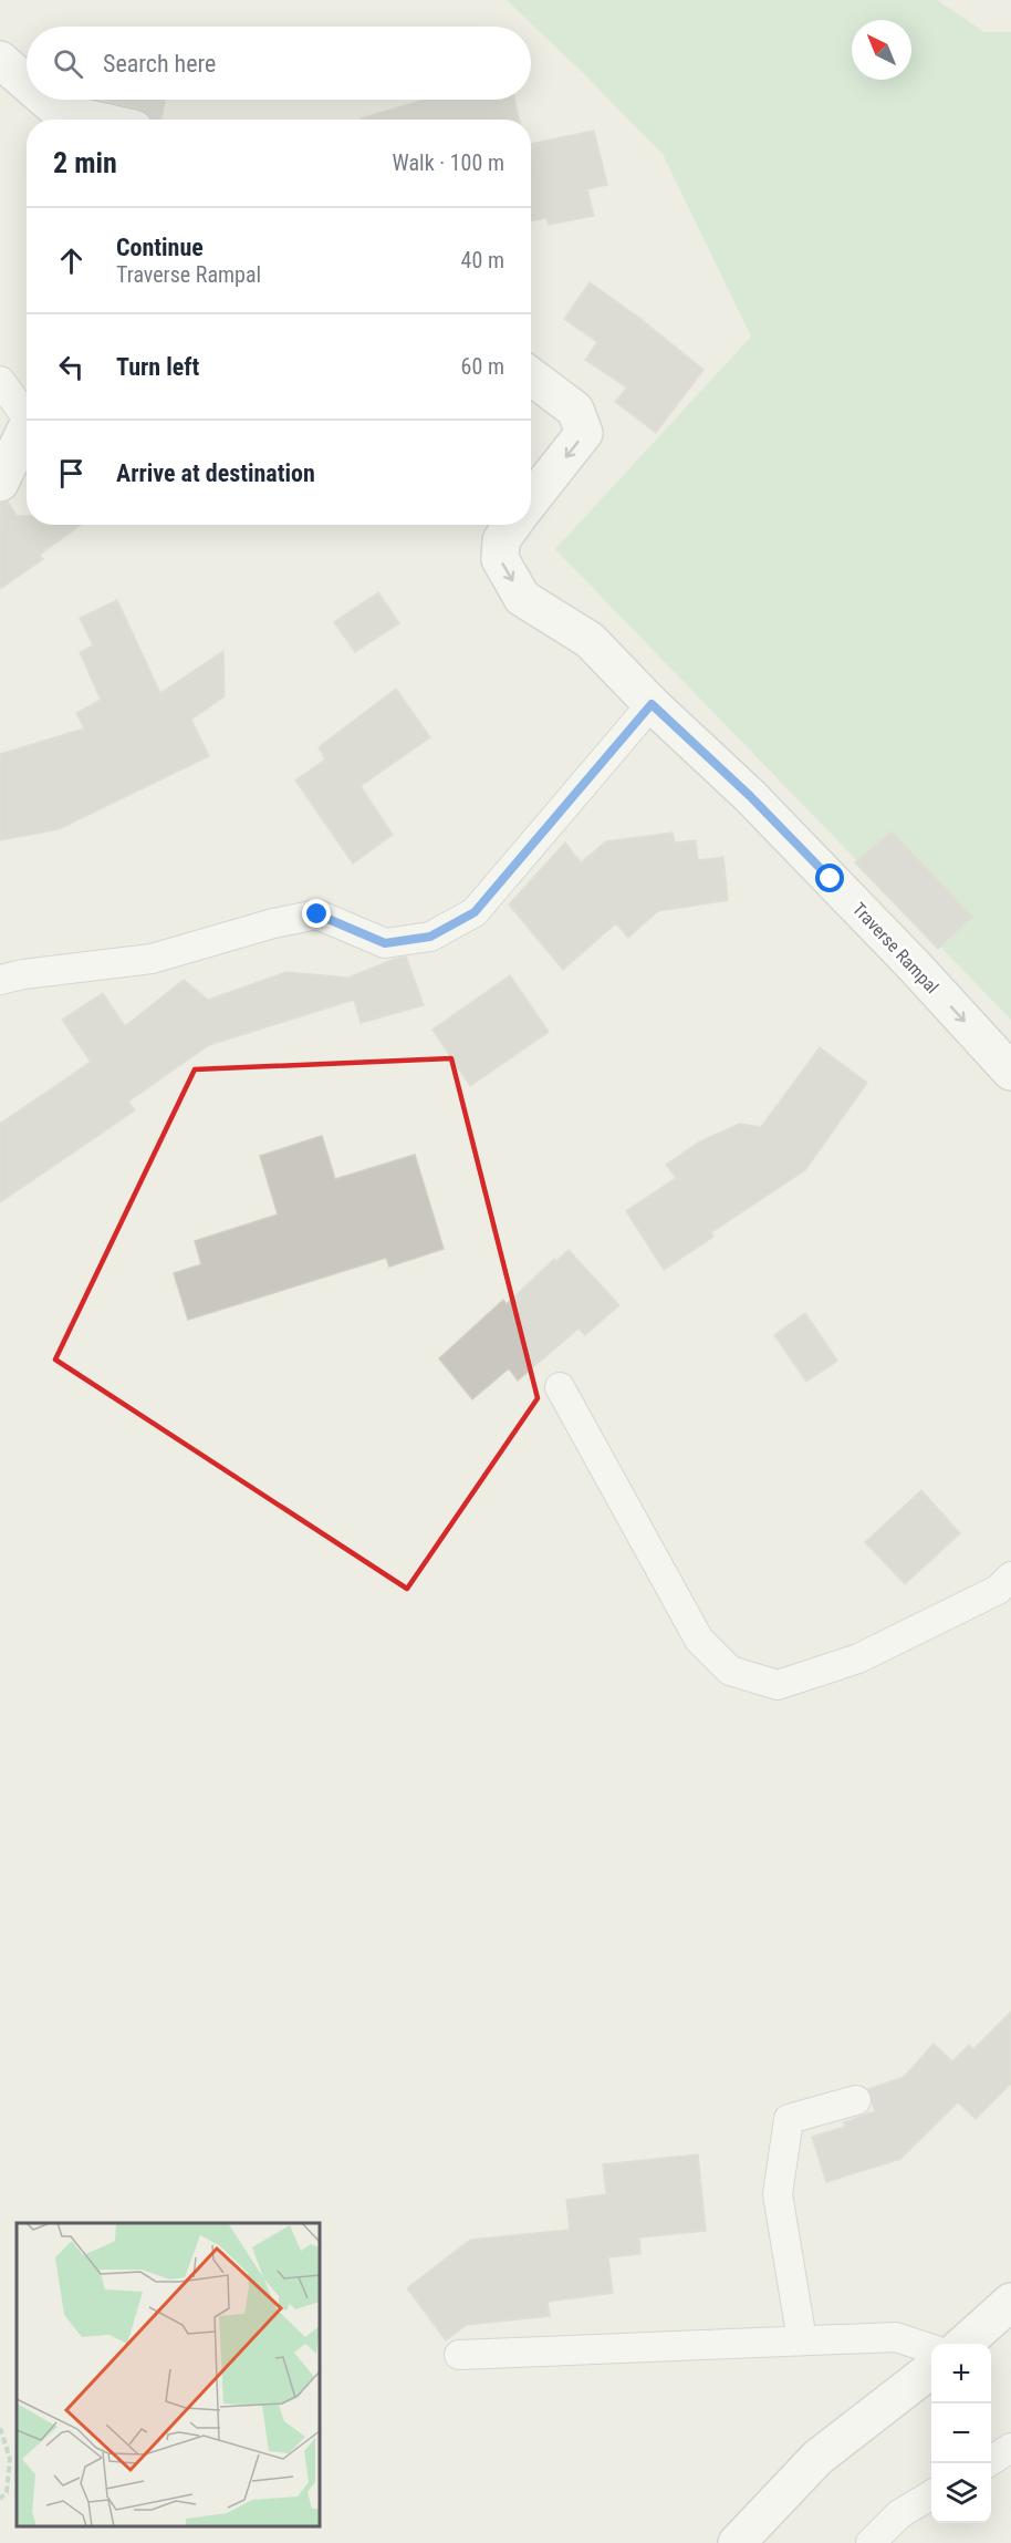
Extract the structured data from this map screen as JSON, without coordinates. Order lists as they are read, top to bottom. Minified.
{"streets":{"street":["Traverse Rampal"]},"one_way":["Traverse Rampal"],"north":"top left","page":{"search":"Search here","heading":["2 min","Walk · 100 m"],"list":[["Continue","Traverse Rampal","40 m"],["Turn left","60 m"],"Arrive at destination"],"map_buttons":["+","−"]}}
